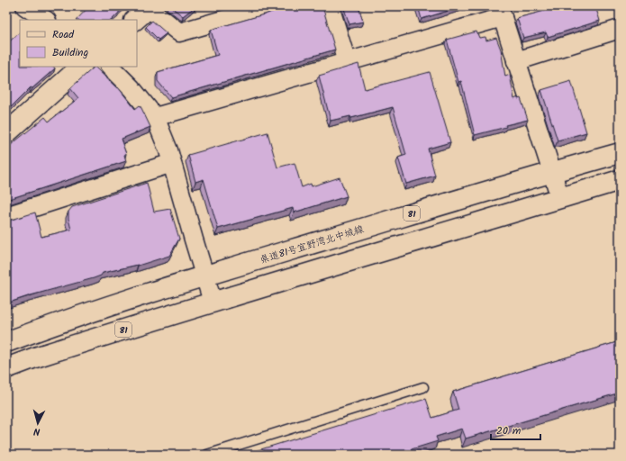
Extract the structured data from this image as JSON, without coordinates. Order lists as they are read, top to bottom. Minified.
{"streets":{"main road":["81","県道81号宜野湾北中城線"]},"legend":["Road","Building"],"scale_bar":"20 m","north":"bottom"}
